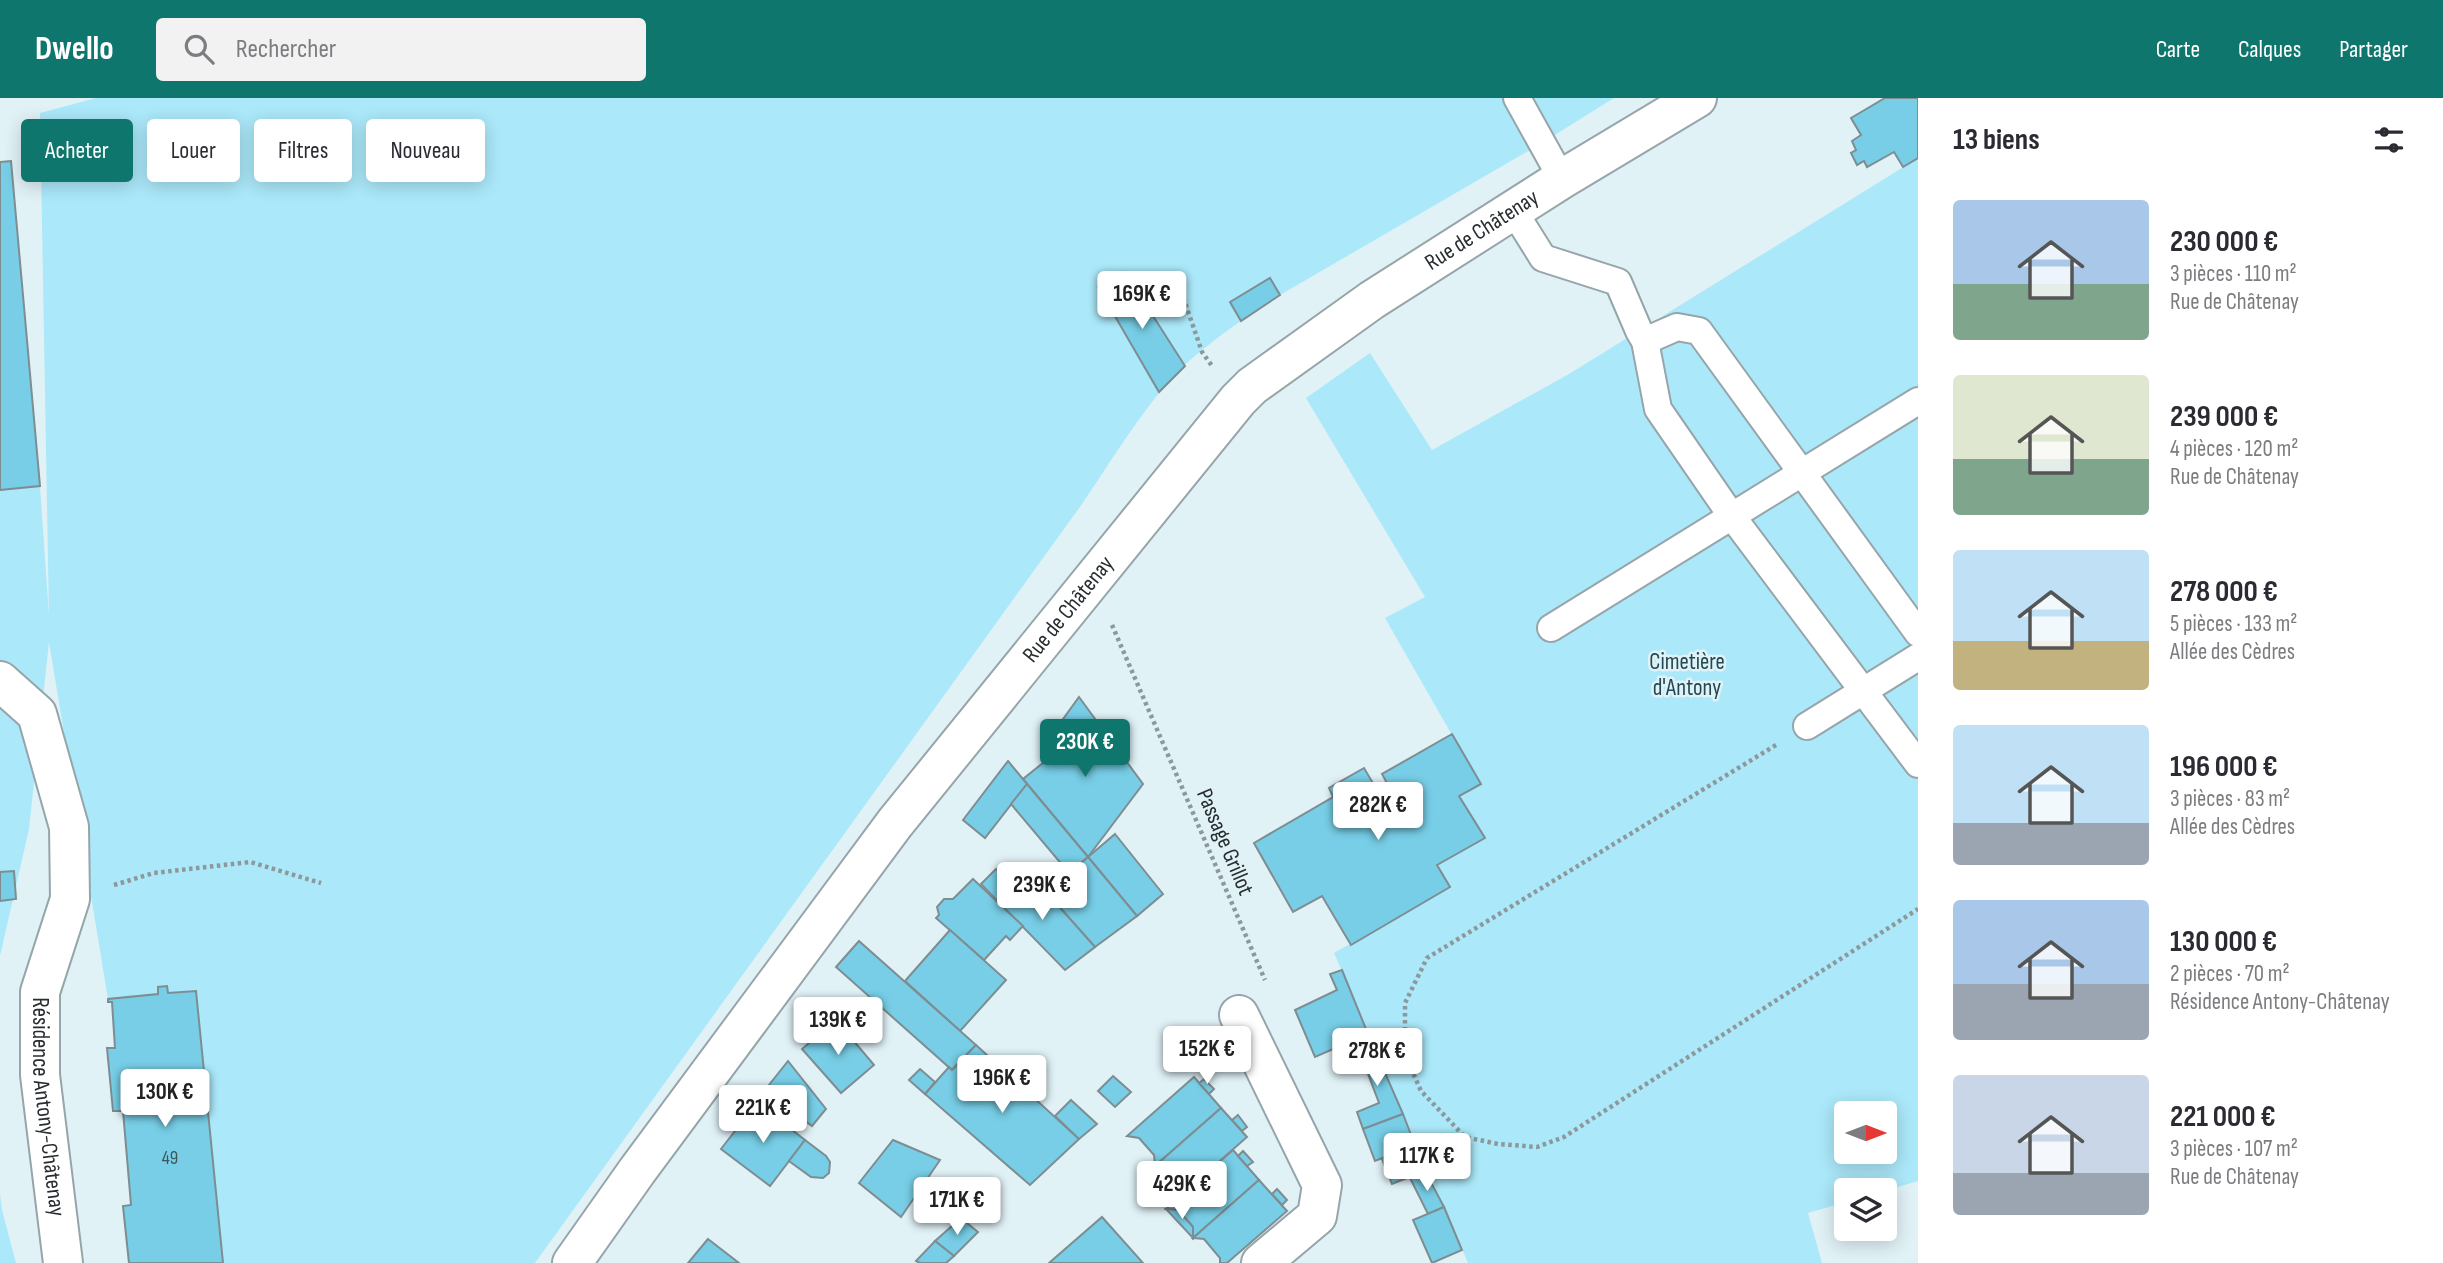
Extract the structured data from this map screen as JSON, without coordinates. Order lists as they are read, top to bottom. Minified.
{"streets":{"main road":["Rue de Châtenay","Résidence Antony-Châtenay"],"path":["Passage Grillot"]},"crossings":[["Rue de Châtenay","Passage Grillot"]],"parks":["Cimetière d'Antony"],"house_numbers":["49"],"north":"right","page":{"header":"Dwello","search":"Rechercher","nav":["Carte","Calques","Partager"],"heading":"13 biens","chip":["Acheter","Louer","Filtres","Nouveau"],"list":[{"name":"230 000 €","note":"3 pièces · 110 m² · Rue de Châtenay"},{"name":"239 000 €","note":"4 pièces · 120 m² · Rue de Châtenay"},{"name":"278 000 €","note":"5 pièces · 133 m² · Allée des Cèdres"},{"name":"196 000 €","note":"3 pièces · 83 m² · Allée des Cèdres"},{"name":"130 000 €","note":"2 pièces · 70 m² · Résidence Antony-Châtenay"},{"name":"221 000 €","note":"3 pièces · 107 m² · Rue de Châtenay"}],"price":["169K €","230K €","282K €","239K €","139K €","152K €","278K €","196K €","130K €","221K €","117K €","429K €","171K €"]}}
